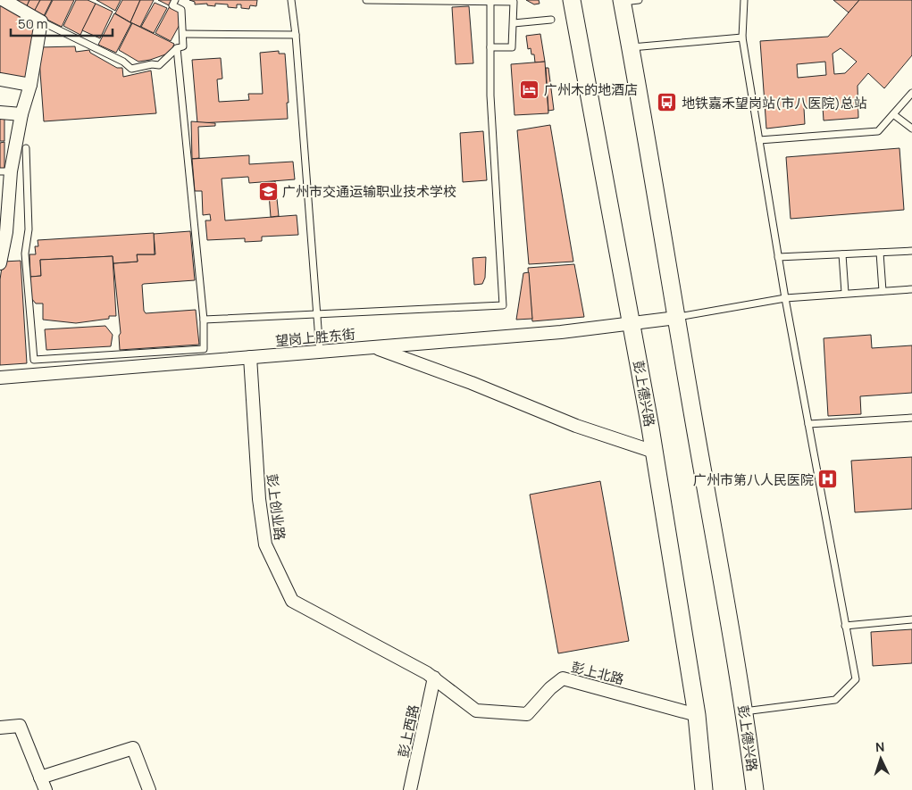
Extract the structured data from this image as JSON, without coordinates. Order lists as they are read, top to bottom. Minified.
{"streets":{"street":["望岗上胜东街","彭上德兴路","彭上创业路","彭上北路","彭上西路"]},"crossings":[["望岗上胜东街","彭上德兴路"],["望岗上胜东街","彭上创业路"],["彭上德兴路","彭上北路"],["彭上创业路","彭上北路"],["彭上创业路","彭上西路"],["彭上北路","彭上西路"]],"places":{"hotel":["广州木的地酒店"],"bus stop":["地铁嘉禾望岗站(市八医院)总站"],"school or university":["广州市交通运输职业技术学校"],"hospital":["广州市第八人民医院"]},"scale_bar":"50 m","north":"top"}
